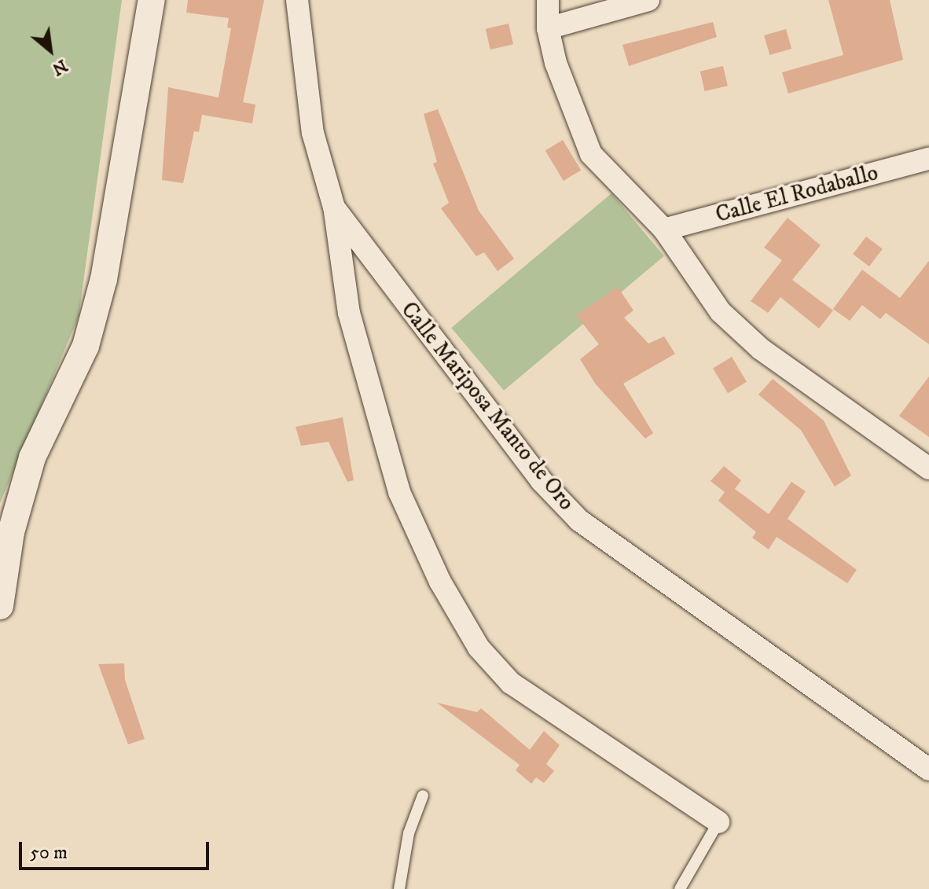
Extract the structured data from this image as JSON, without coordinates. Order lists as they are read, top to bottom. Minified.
{"streets":{"street":["Calle El Rodaballo","Calle Mariposa Manto de Oro"]},"scale_bar":"50 m","north":"bottom right"}
